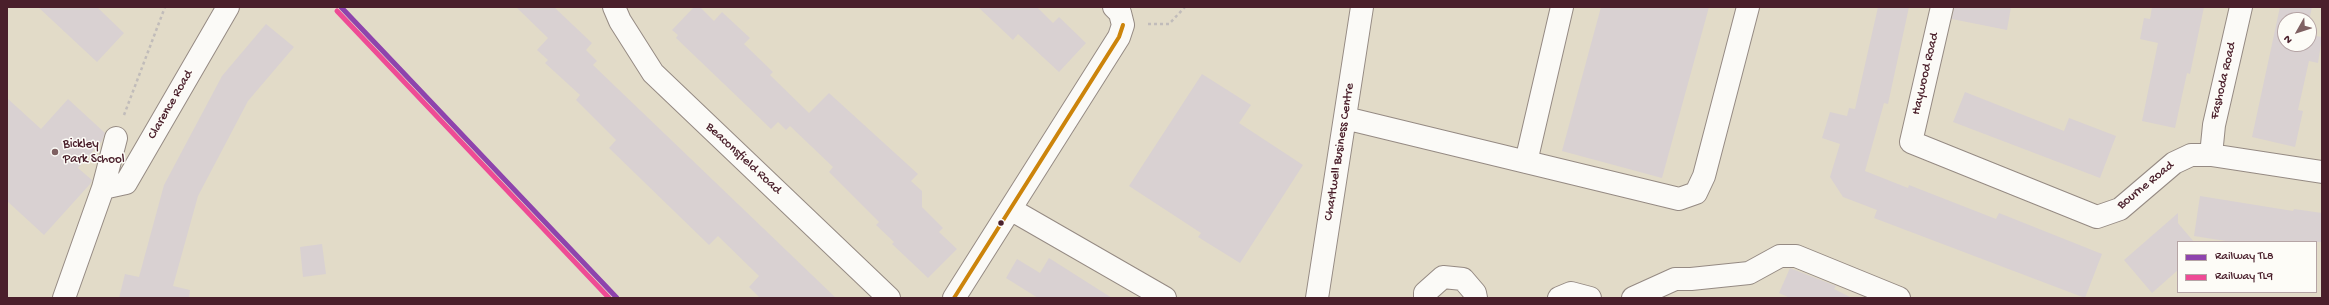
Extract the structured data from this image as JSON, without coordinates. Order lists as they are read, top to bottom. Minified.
{"streets":{"street":["Haywood Road","Fashoda Road","Clarence Road","Chartwell Business Centre","Beaconsfield Road","Bourne Road"]},"crossings":[["Haywood Road","Bourne Road"],["Fashoda Road","Bourne Road"]],"places":["Bickley Park School"],"lines":["rail line TL8","rail line TL9"],"legend":["Railway TL8","Railway TL9"],"north":"bottom left"}
